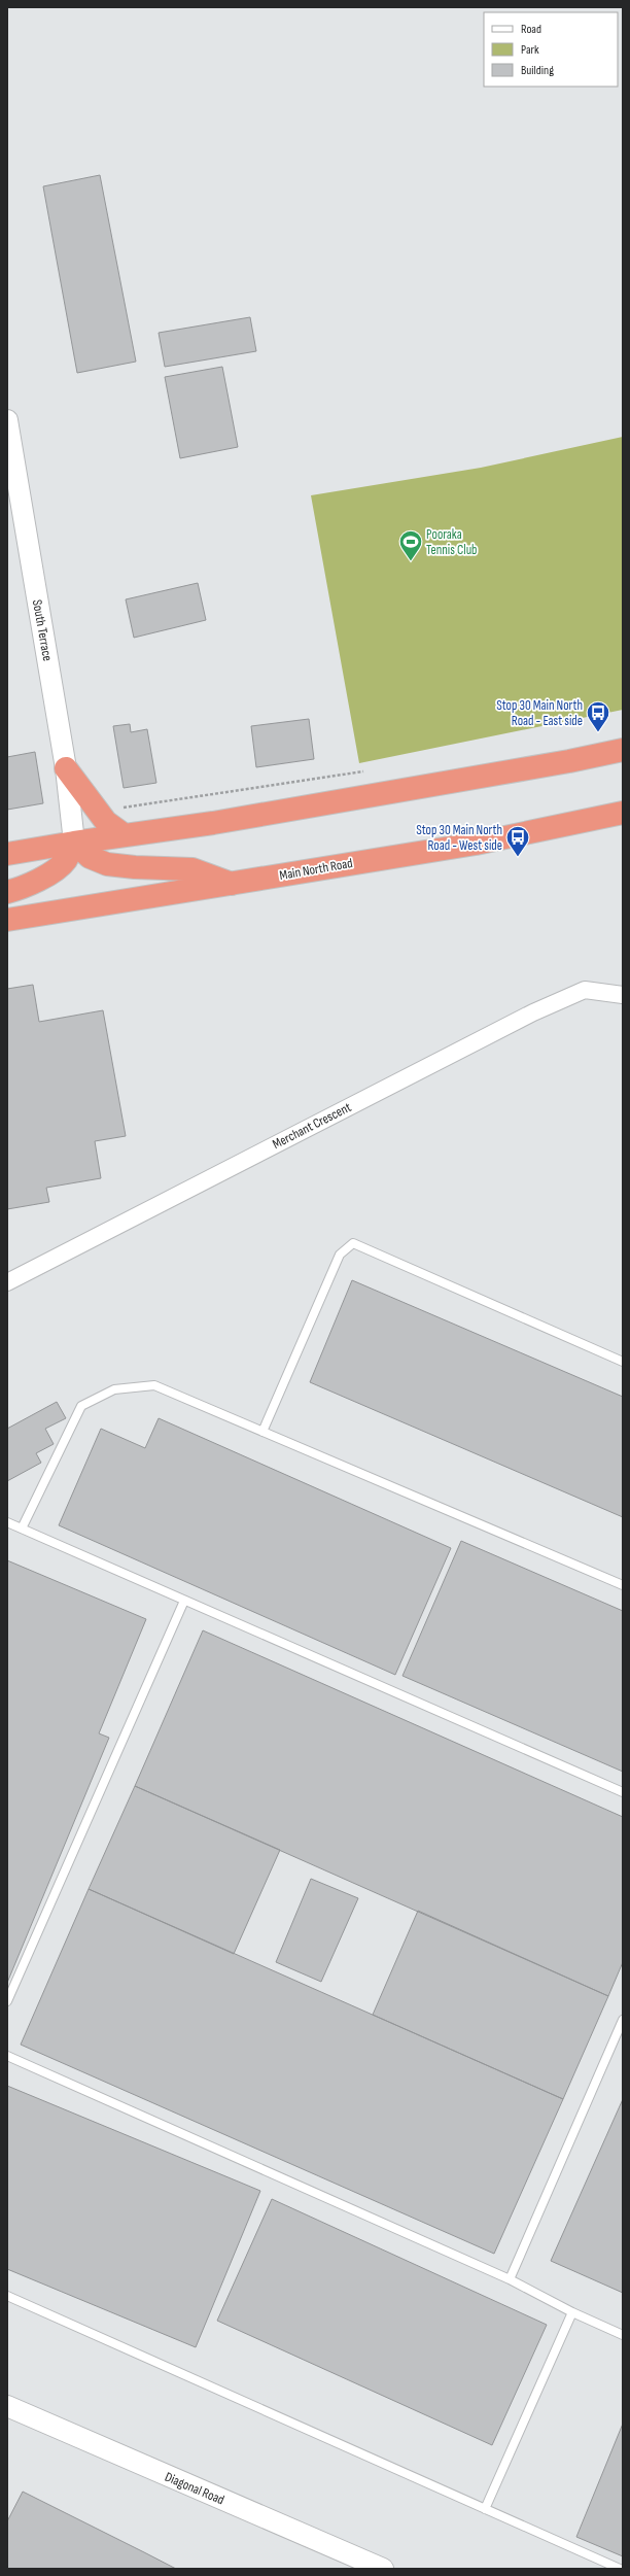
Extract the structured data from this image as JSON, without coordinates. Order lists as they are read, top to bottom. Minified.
{"streets":{"highway":["Main North Road"],"street":["South Terrace","Merchant Crescent","Diagonal Road"]},"places":{"sports":["Pooraka Tennis Club"],"bus stop":["Stop 30 Main North Road - East side","Stop 30 Main North Road - West side"]},"legend":["Road","Park","Building"]}
